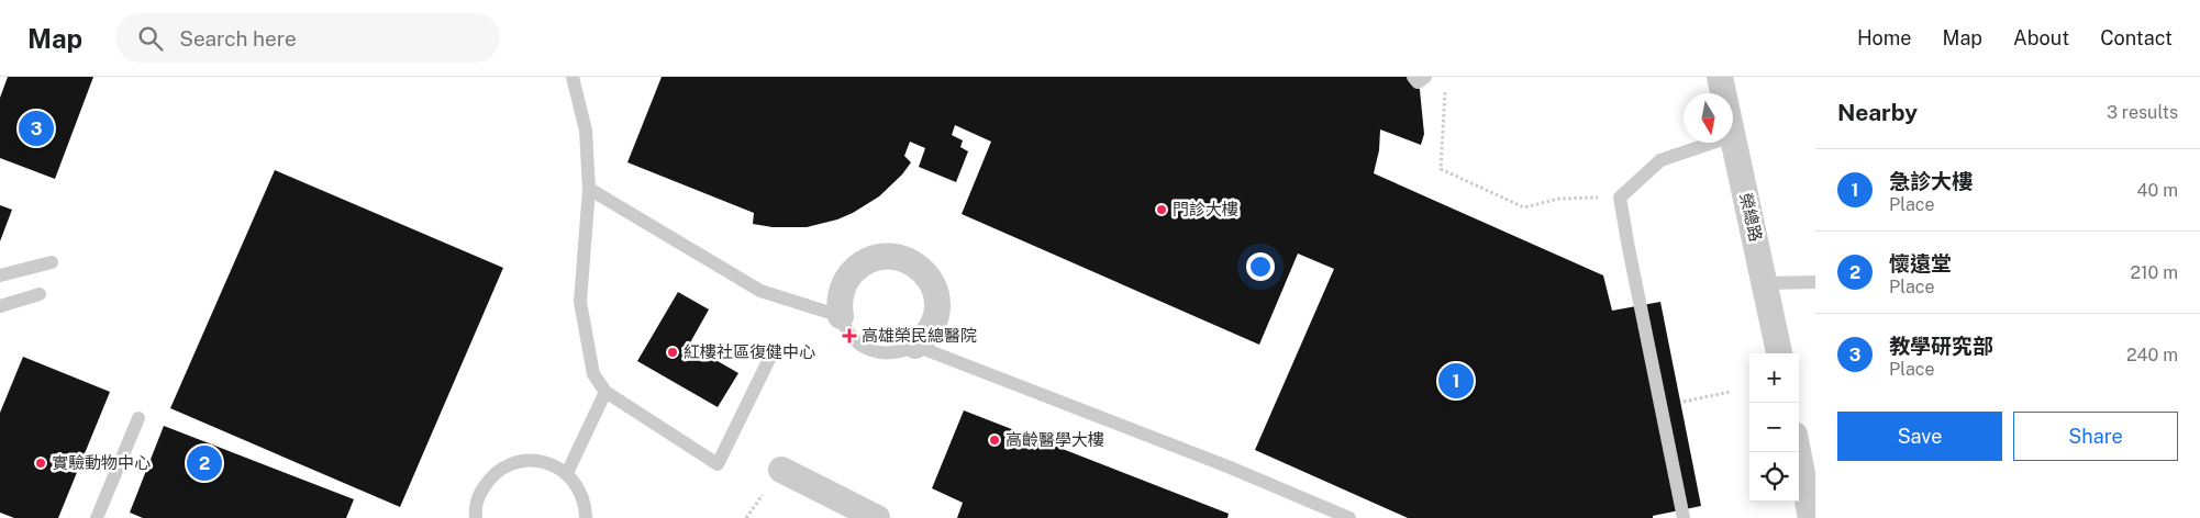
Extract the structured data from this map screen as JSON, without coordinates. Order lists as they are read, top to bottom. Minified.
{"streets":{"street":["榮總路"]},"places":{"other":["門診大樓","紅樓社區復健中心","高齡醫學大樓","實驗動物中心"],"health":["高雄榮民總醫院"]},"north":"bottom","page":{"header":"Map","search":"Search here","nav":["Home","Map","About","Contact"],"heading":["Nearby","3 results"],"pins":["3","1","2"],"list":[{"mark":"1","name":"急診大樓","note":"Place","value":"40 m"},{"mark":"2","name":"懷遠堂","note":"Place","value":"210 m"},{"mark":"3","name":"教學研究部","note":"Place","value":"240 m"}],"map_buttons":["+","−"],"buttons":["Save","Share"]}}
